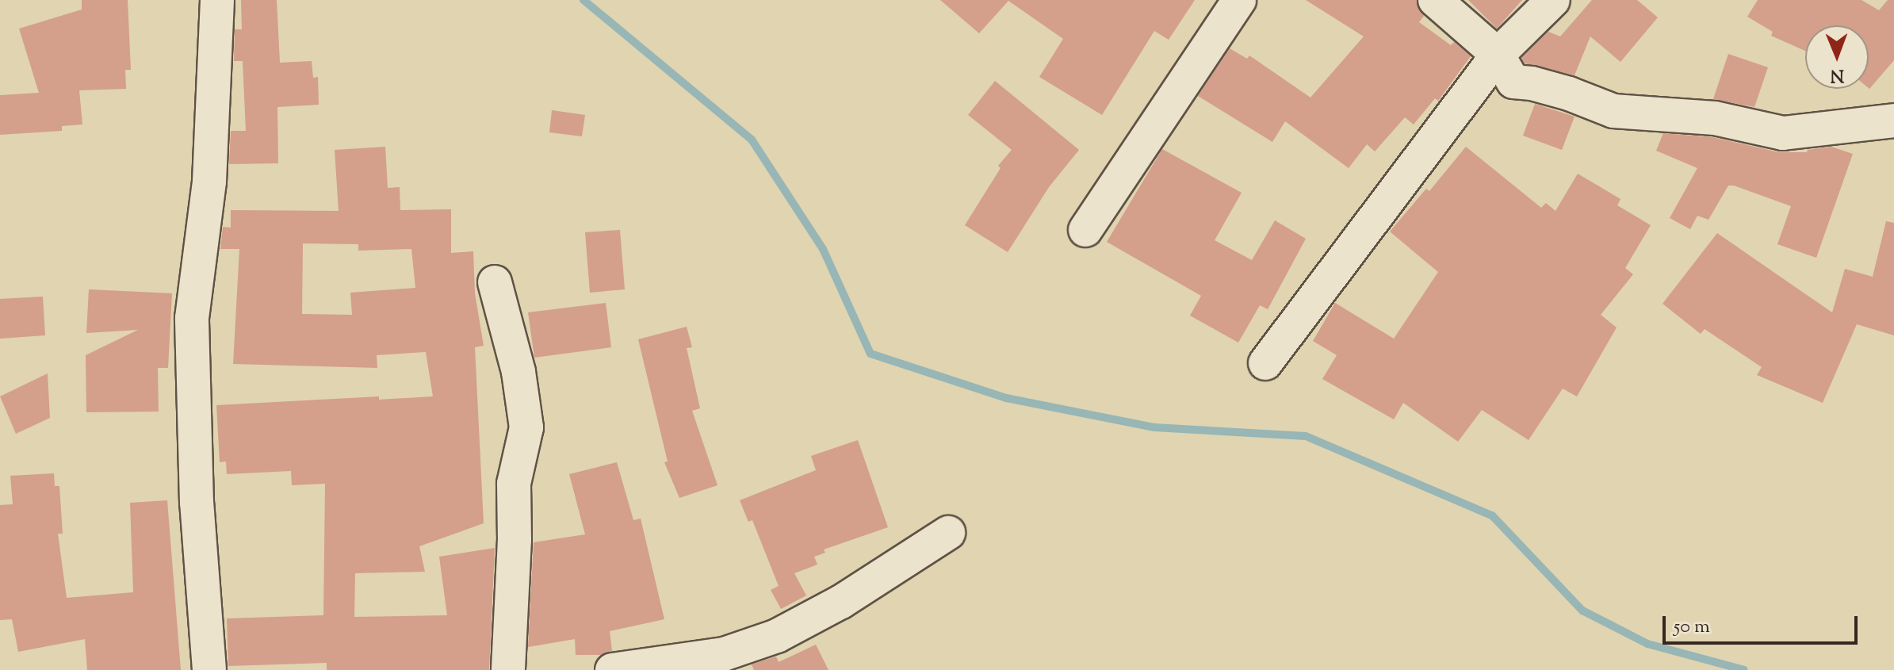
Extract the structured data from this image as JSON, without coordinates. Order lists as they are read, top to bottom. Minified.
{"scale_bar":"50 m","north":"bottom"}
